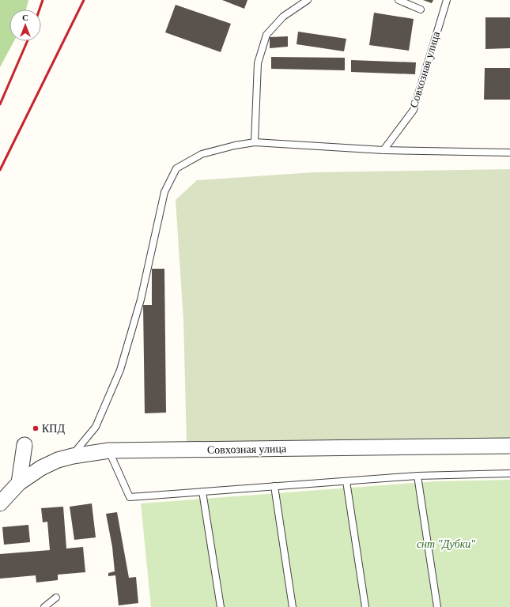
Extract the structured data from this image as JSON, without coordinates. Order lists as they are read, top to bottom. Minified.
{"streets":{"street":["Совхозная улица"]},"parks":["снт \"Дубки\""],"places":["КПД"],"north":"top"}
